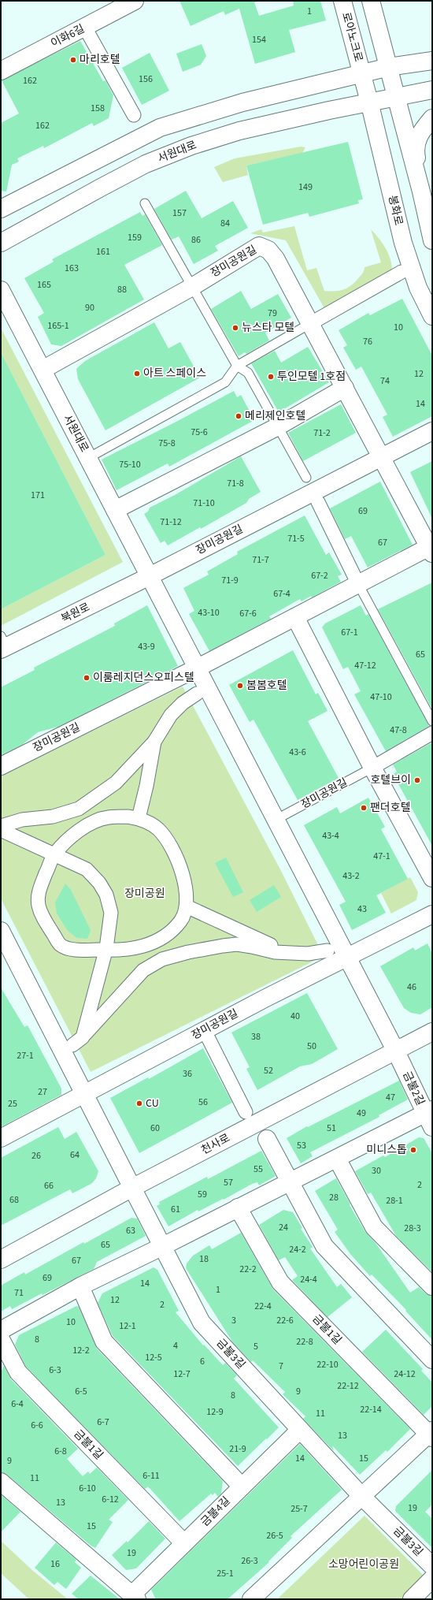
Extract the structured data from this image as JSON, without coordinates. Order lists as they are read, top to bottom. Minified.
{"streets":{"street":["이화6길","로아노크로","서원대로","봉화로","장미공원길","북원로","금불2길","천사로","금불1길","금불3길","금불4길"]},"crossings":[["로아노크로","서원대로"],["로아노크로","봉화로"],["서원대로","봉화로"],["서원대로","장미공원길"],["서원대로","북원로"],["장미공원길","북원로"],["금불2길","천사로"],["천사로","금불3길"],["금불1길","금불4길"],["금불3길","금불4길"]],"parks":["장미공원","소망어린이공원"],"places":["마리호텔","뉴스타 모텔","아트 스페이스","투인모텔 1호점","메리제인호텔","이룸레지던스오피스텔","봄봄호텔","호텔브이","팬더호텔","CU","미니스톱"],"house_numbers":["1","154","156","162","158","162","149","157","84","159","86","161","163","165","88","90","79","165-1","10","76","12","74","14","75-6","71-2","75-8","75-10","71-8","171","71-10","69","71-12","71-5","67","71-7","67-2","71-9","67-4","43-10","67-6","67-1","43-9","65","47-12","47-10","47-8","43-6","43-4","47-1","43-2","43","46","40","38","50","27-1","52","36","27","47","56","25","49","60","51","53","64","26","55","30","57","2","66","59","28","68","28-1","61","24","28-3","63","65","24-2","18","67","22-2","69","24-4","14","1","71","12","2","22-4","3","22-6","10","12-1","8","22-8","4","5","12-2","12-5","6","22-10","7","6-3","12-7","24-12","22-12","6-5","9","8","6-4","22-14","12-9","11","6-7","6-6","13","21-9","6-8","14","15","9","6-11","11","6-10","6-12","13","19","25-7","15","26-5","19","26-3","16","25-1"]}
